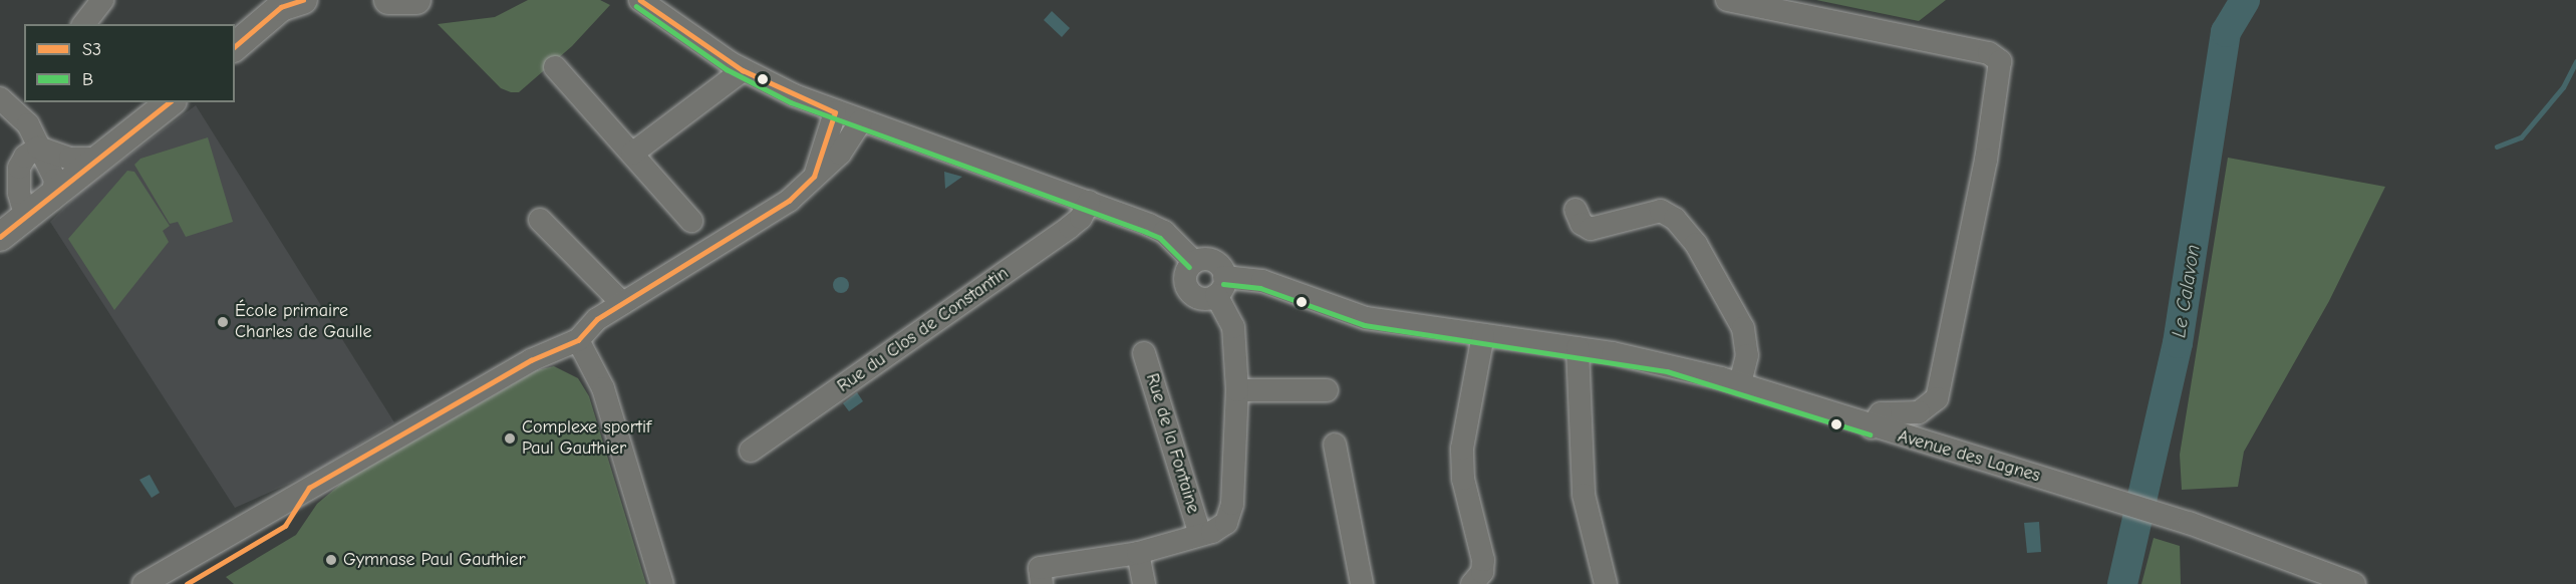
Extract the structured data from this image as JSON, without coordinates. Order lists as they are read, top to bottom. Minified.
{"streets":{"street":["Rue du Clos de Constantin","Rue de la Fontaine","Avenue des Lagnes"]},"water":["Le Calavon"],"places":["École primaire Charles de Gaulle","Complexe sportif Paul Gauthier","Gymnase Paul Gauthier"],"lines":["transit line S3","transit line B"],"legend":["S3","B"]}
